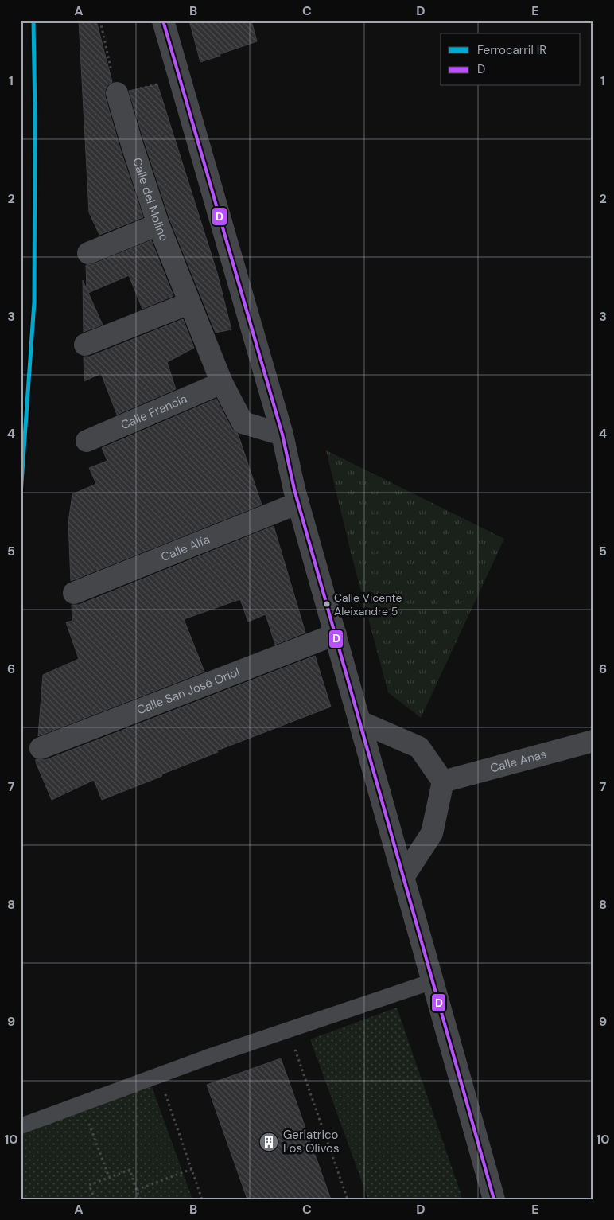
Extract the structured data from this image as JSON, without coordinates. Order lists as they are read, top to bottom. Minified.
{"streets":{"street":["Calle del Molino","Calle Francia","Calle Alfa","Calle San José Oriol","Calle Anas"]},"crossings":[["Calle del Molino","Calle Francia"]],"places":{"other":["Calle Vicente Aleixandre 5"],"building":["Geriatrico Los Olivos"]},"lines":["rail line IR","transit line D"],"legend":["Ferrocarril IR","D"],"grid":{"columns":["A","B","C","D","E"],"rows":["1","2","3","4","5","6","7","8","9","10"]}}
